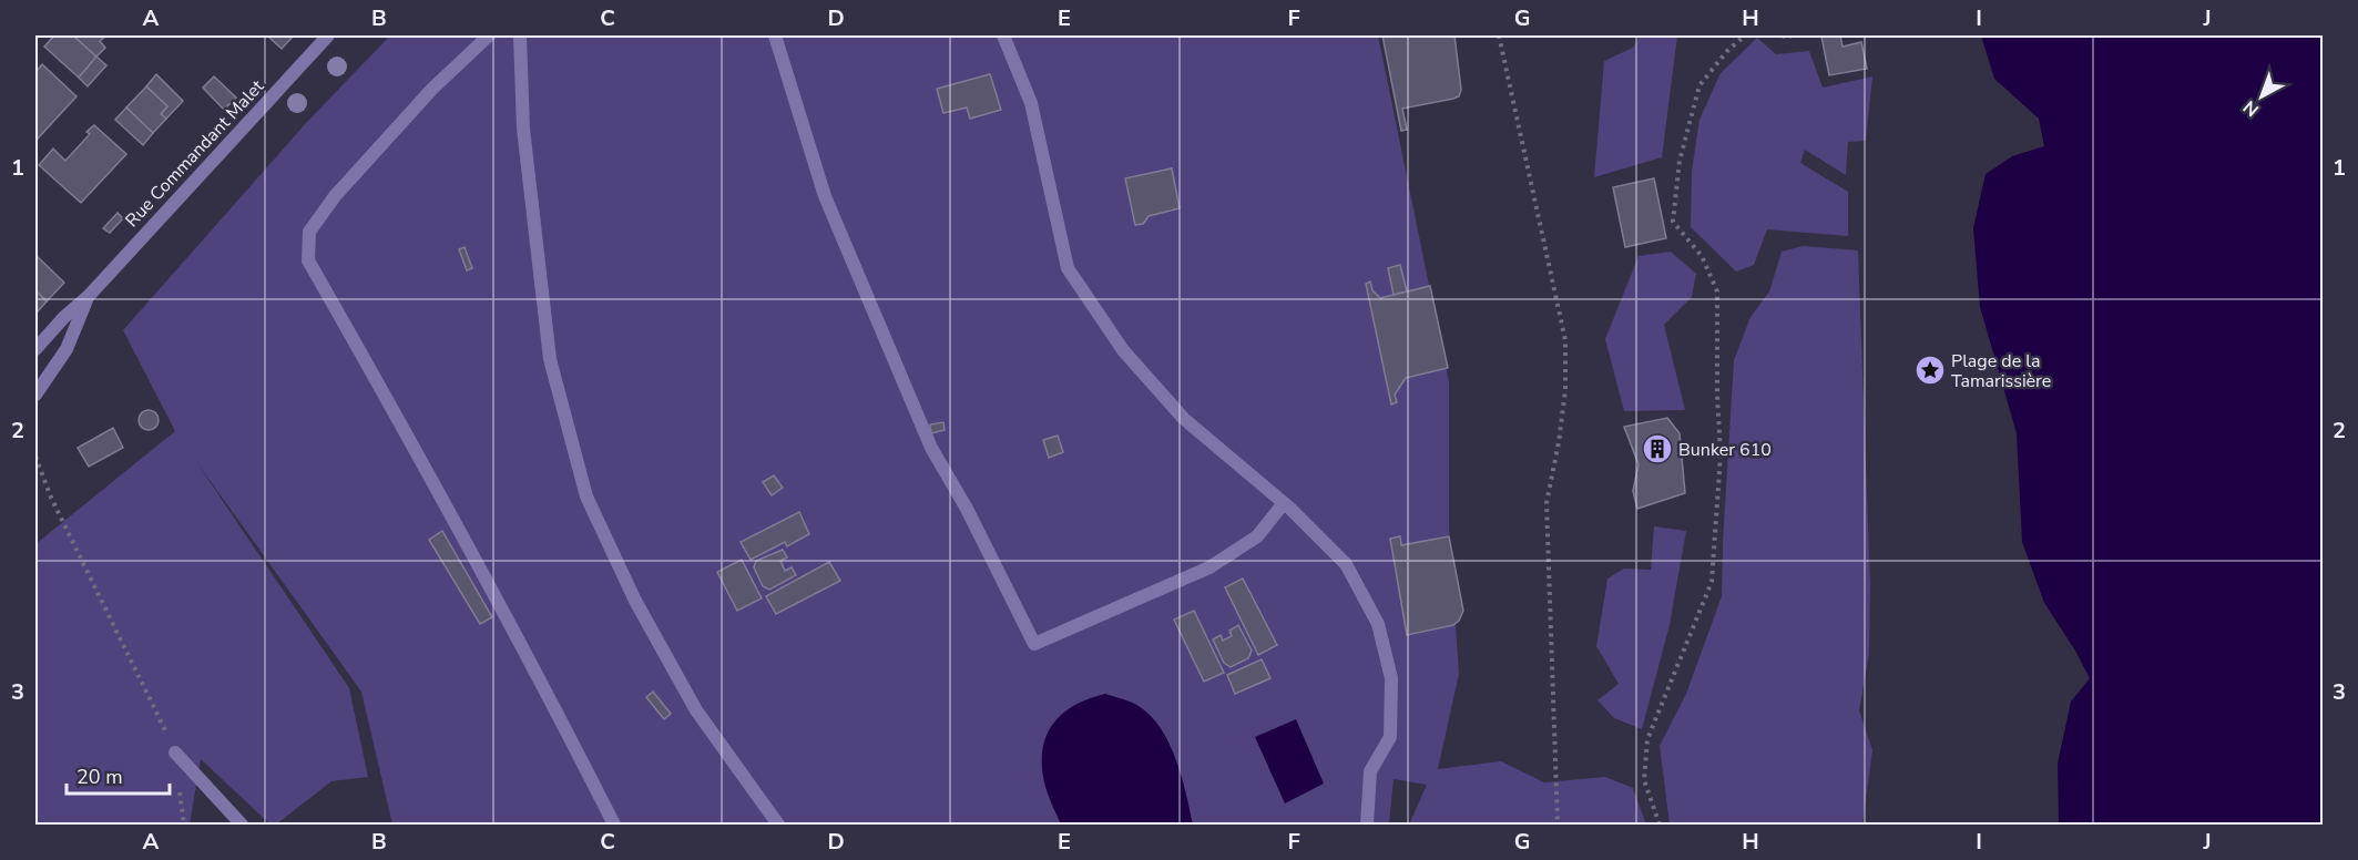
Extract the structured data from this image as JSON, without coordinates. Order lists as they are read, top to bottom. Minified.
{"streets":{"street":["Rue Commandant Malet"]},"places":{"place":["Plage de la Tamarissière"],"building":["Bunker 610"]},"scale_bar":"20 m","north":"bottom left","grid":{"columns":["A","B","C","D","E","F","G","H","I","J"],"rows":["1","2","3"]}}
